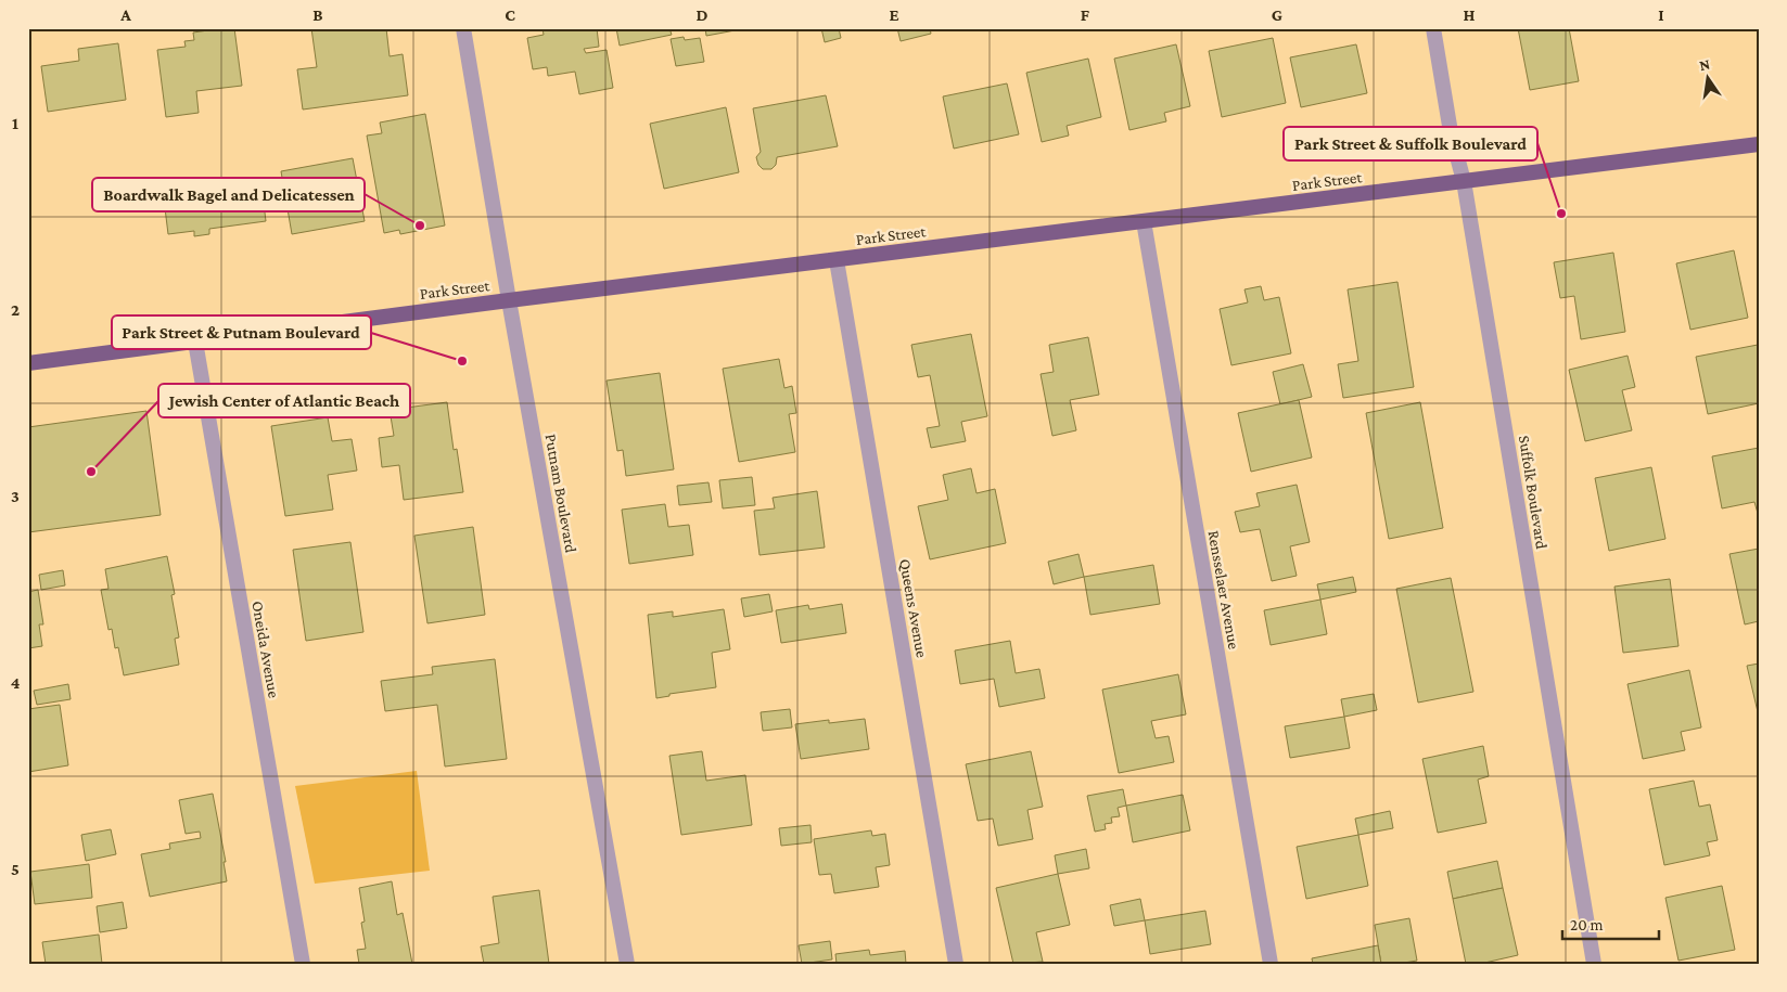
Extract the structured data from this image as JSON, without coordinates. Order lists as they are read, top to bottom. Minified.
{"streets":{"highway":["Park Street"],"street":["Suffolk Boulevard","Putnam Boulevard","Rensselaer Avenue","Queens Avenue","Oneida Avenue"]},"crossings":[["Park Street","Suffolk Boulevard"],["Park Street","Putnam Boulevard"],["Park Street","Rensselaer Avenue"],["Park Street","Queens Avenue"],["Park Street","Oneida Avenue"]],"places":["Park Street & Suffolk Boulevard","Boardwalk Bagel and Delicatessen","Park Street & Putnam Boulevard","Jewish Center of Atlantic Beach"],"scale_bar":"20 m","north":"top","grid":{"columns":["A","B","C","D","E","F","G","H","I"],"rows":["1","2","3","4","5"]}}
